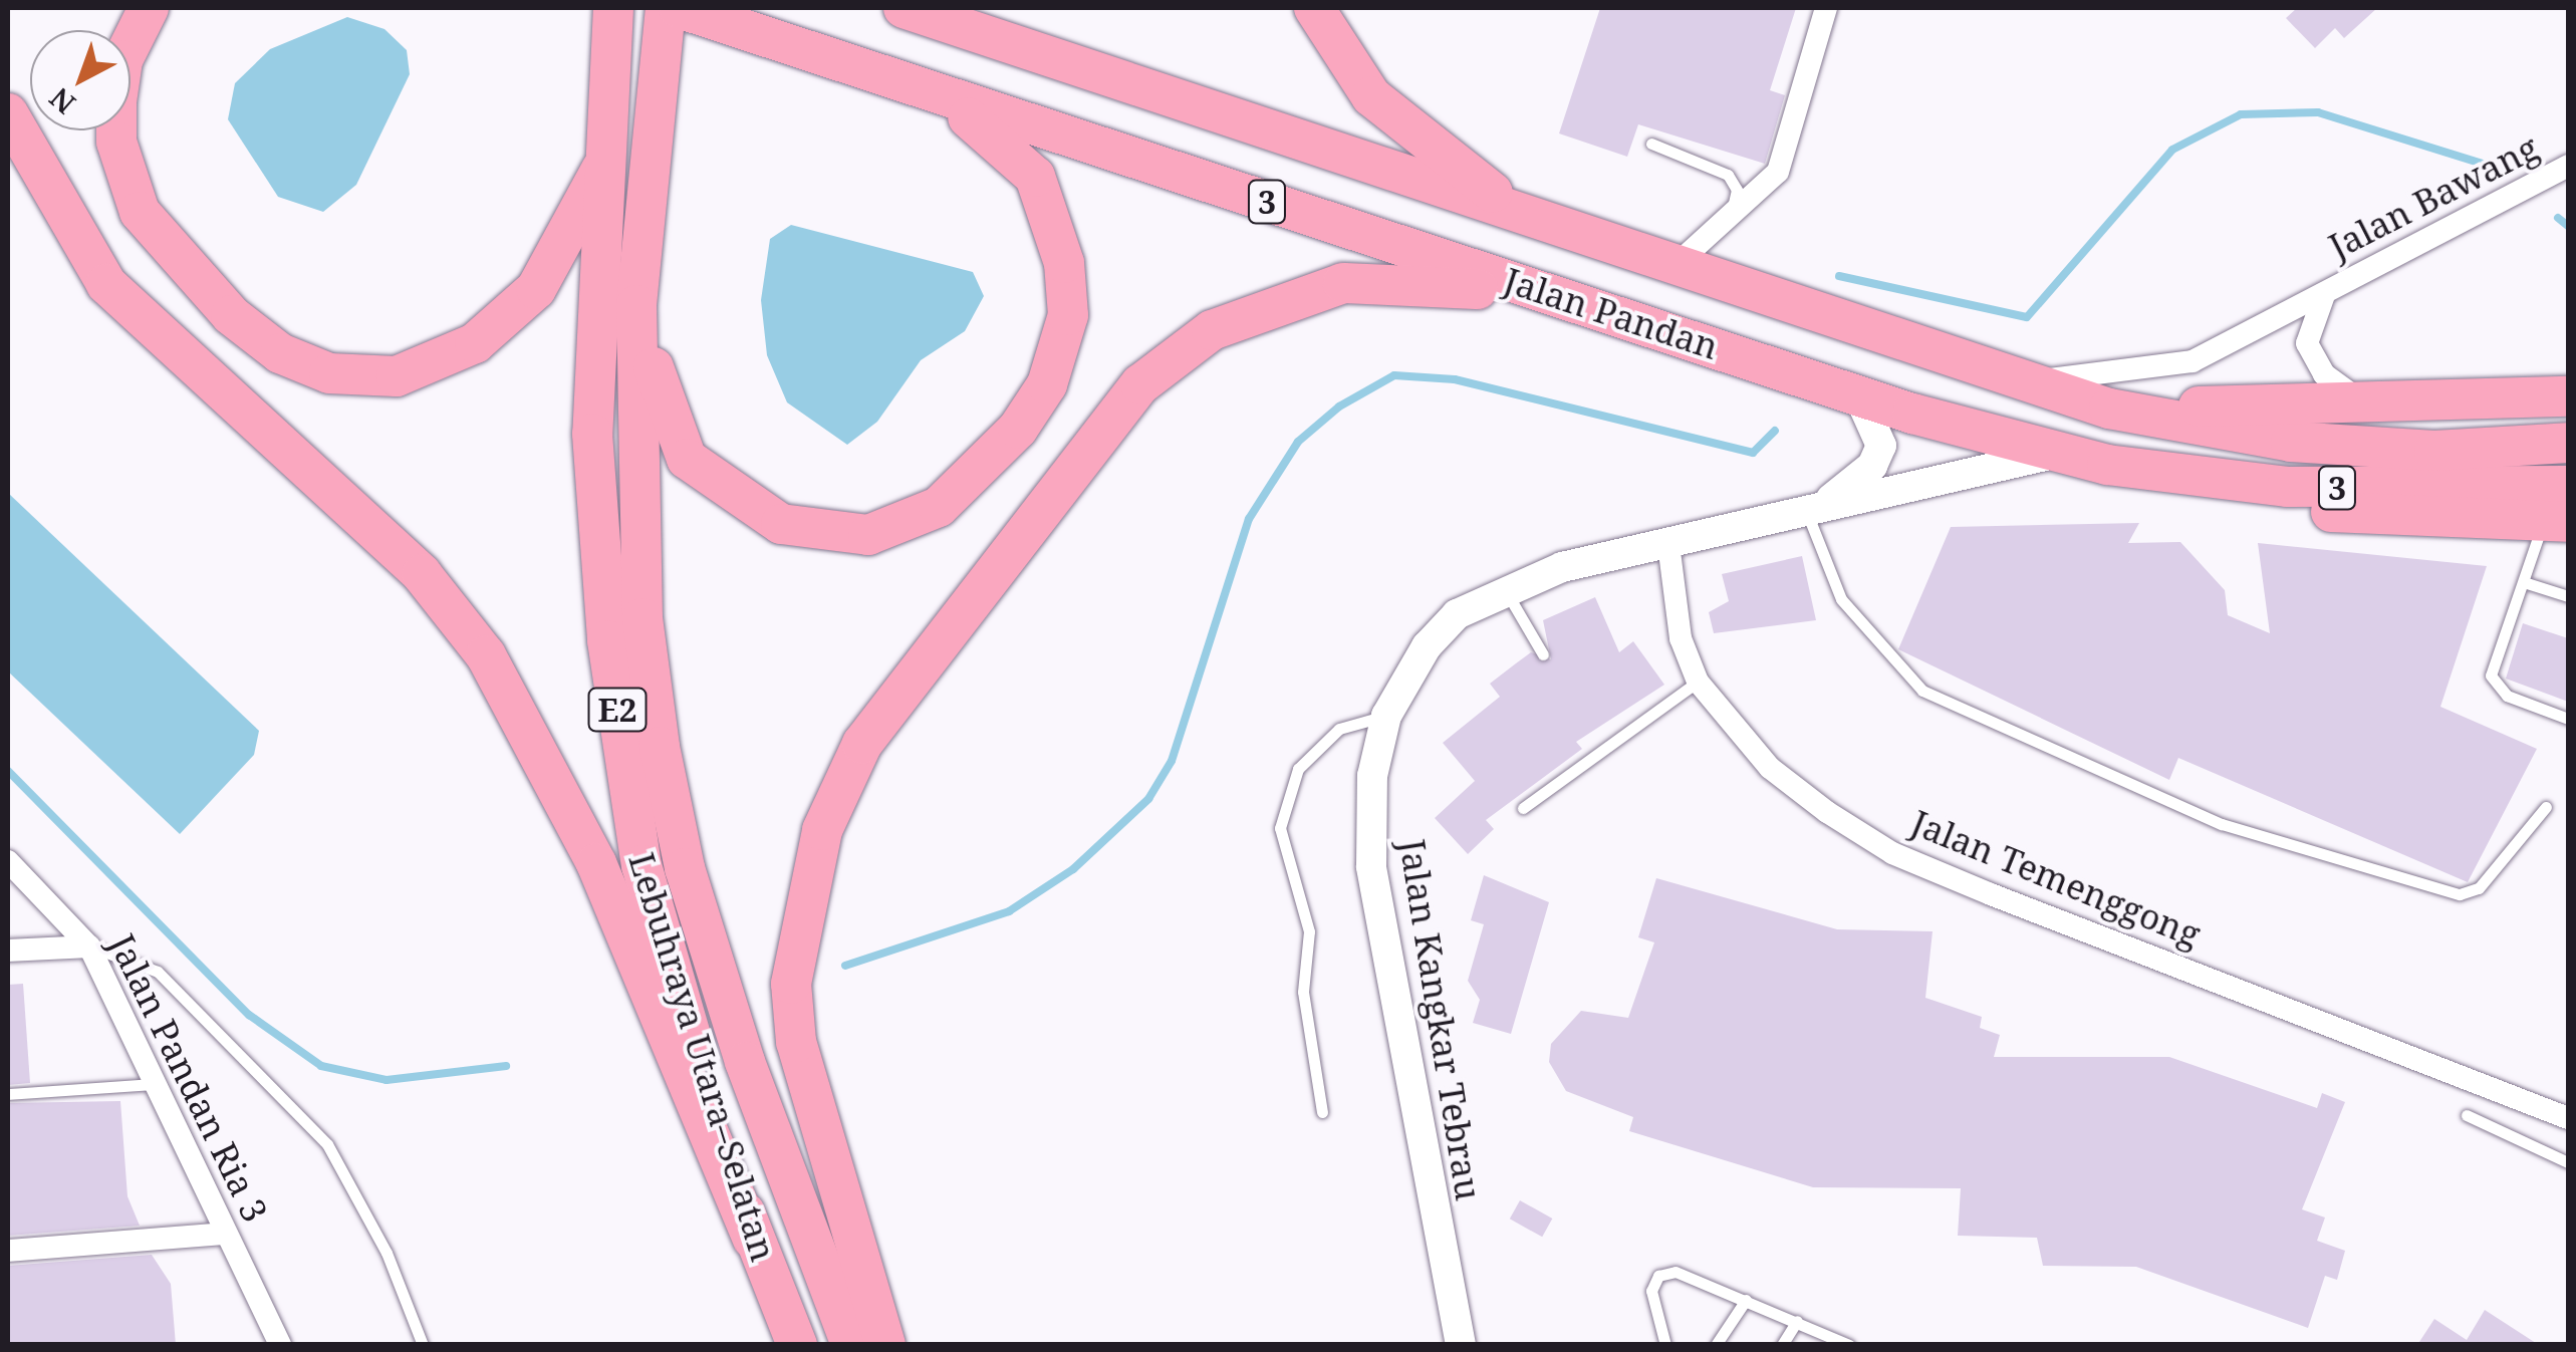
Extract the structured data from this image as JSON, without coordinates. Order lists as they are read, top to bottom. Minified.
{"streets":{"highway":["3","Jalan Pandan","E2","Lebuhraya Utara–Selatan"],"street":["Jalan Bawang","Jalan Temenggong","Jalan Kangkar Tebrau","Jalan Pandan Ria 3"]},"crossings":[["Jalan Bawang","Jalan Pandan"],["Jalan Pandan","Jalan Kangkar Tebrau"],["Jalan Temenggong","Jalan Kangkar Tebrau"]],"north":"bottom left"}
